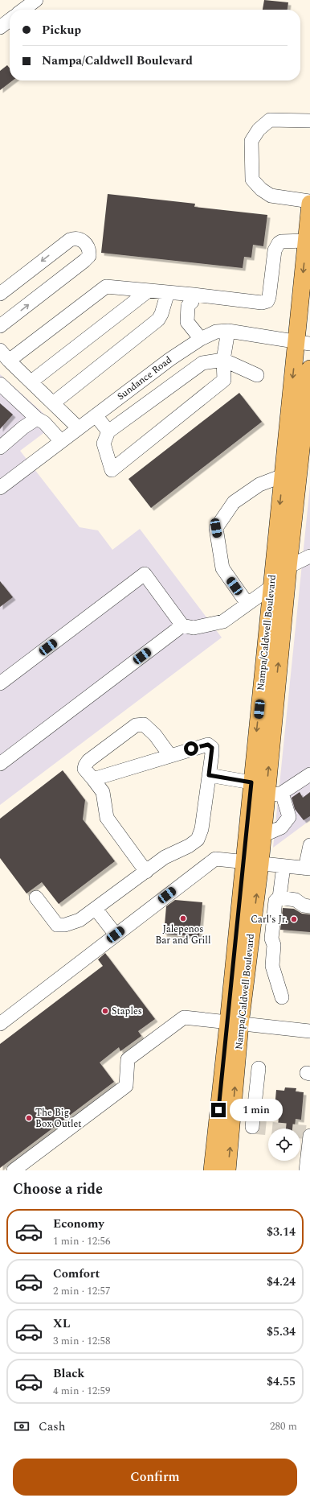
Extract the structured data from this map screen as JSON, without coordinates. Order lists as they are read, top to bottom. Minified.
{"streets":{"main road":["Nampa/Caldwell Boulevard"],"street":["Sundance Road"]},"crossings":[["Sundance Road","Nampa/Caldwell Boulevard"]],"places":["Jalepenos Bar and Grill","Carl's Jr.","Staples","The Big Box Outlet"],"page":{"banner":["Pickup","Nampa/Caldwell Boulevard"],"bubble":"1 min","heading":"Choose a ride","list":[{"name":"Economy","note":"1 min · 12:56","value":"$3.14"},{"name":"Comfort","note":"2 min · 12:57","value":"$4.24"},{"name":"XL","note":"3 min · 12:58","value":"$5.34"},{"name":"Black","note":"4 min · 12:59","value":"$4.55"}],"pay":["Cash","280 m"],"buttons":"Confirm"}}
